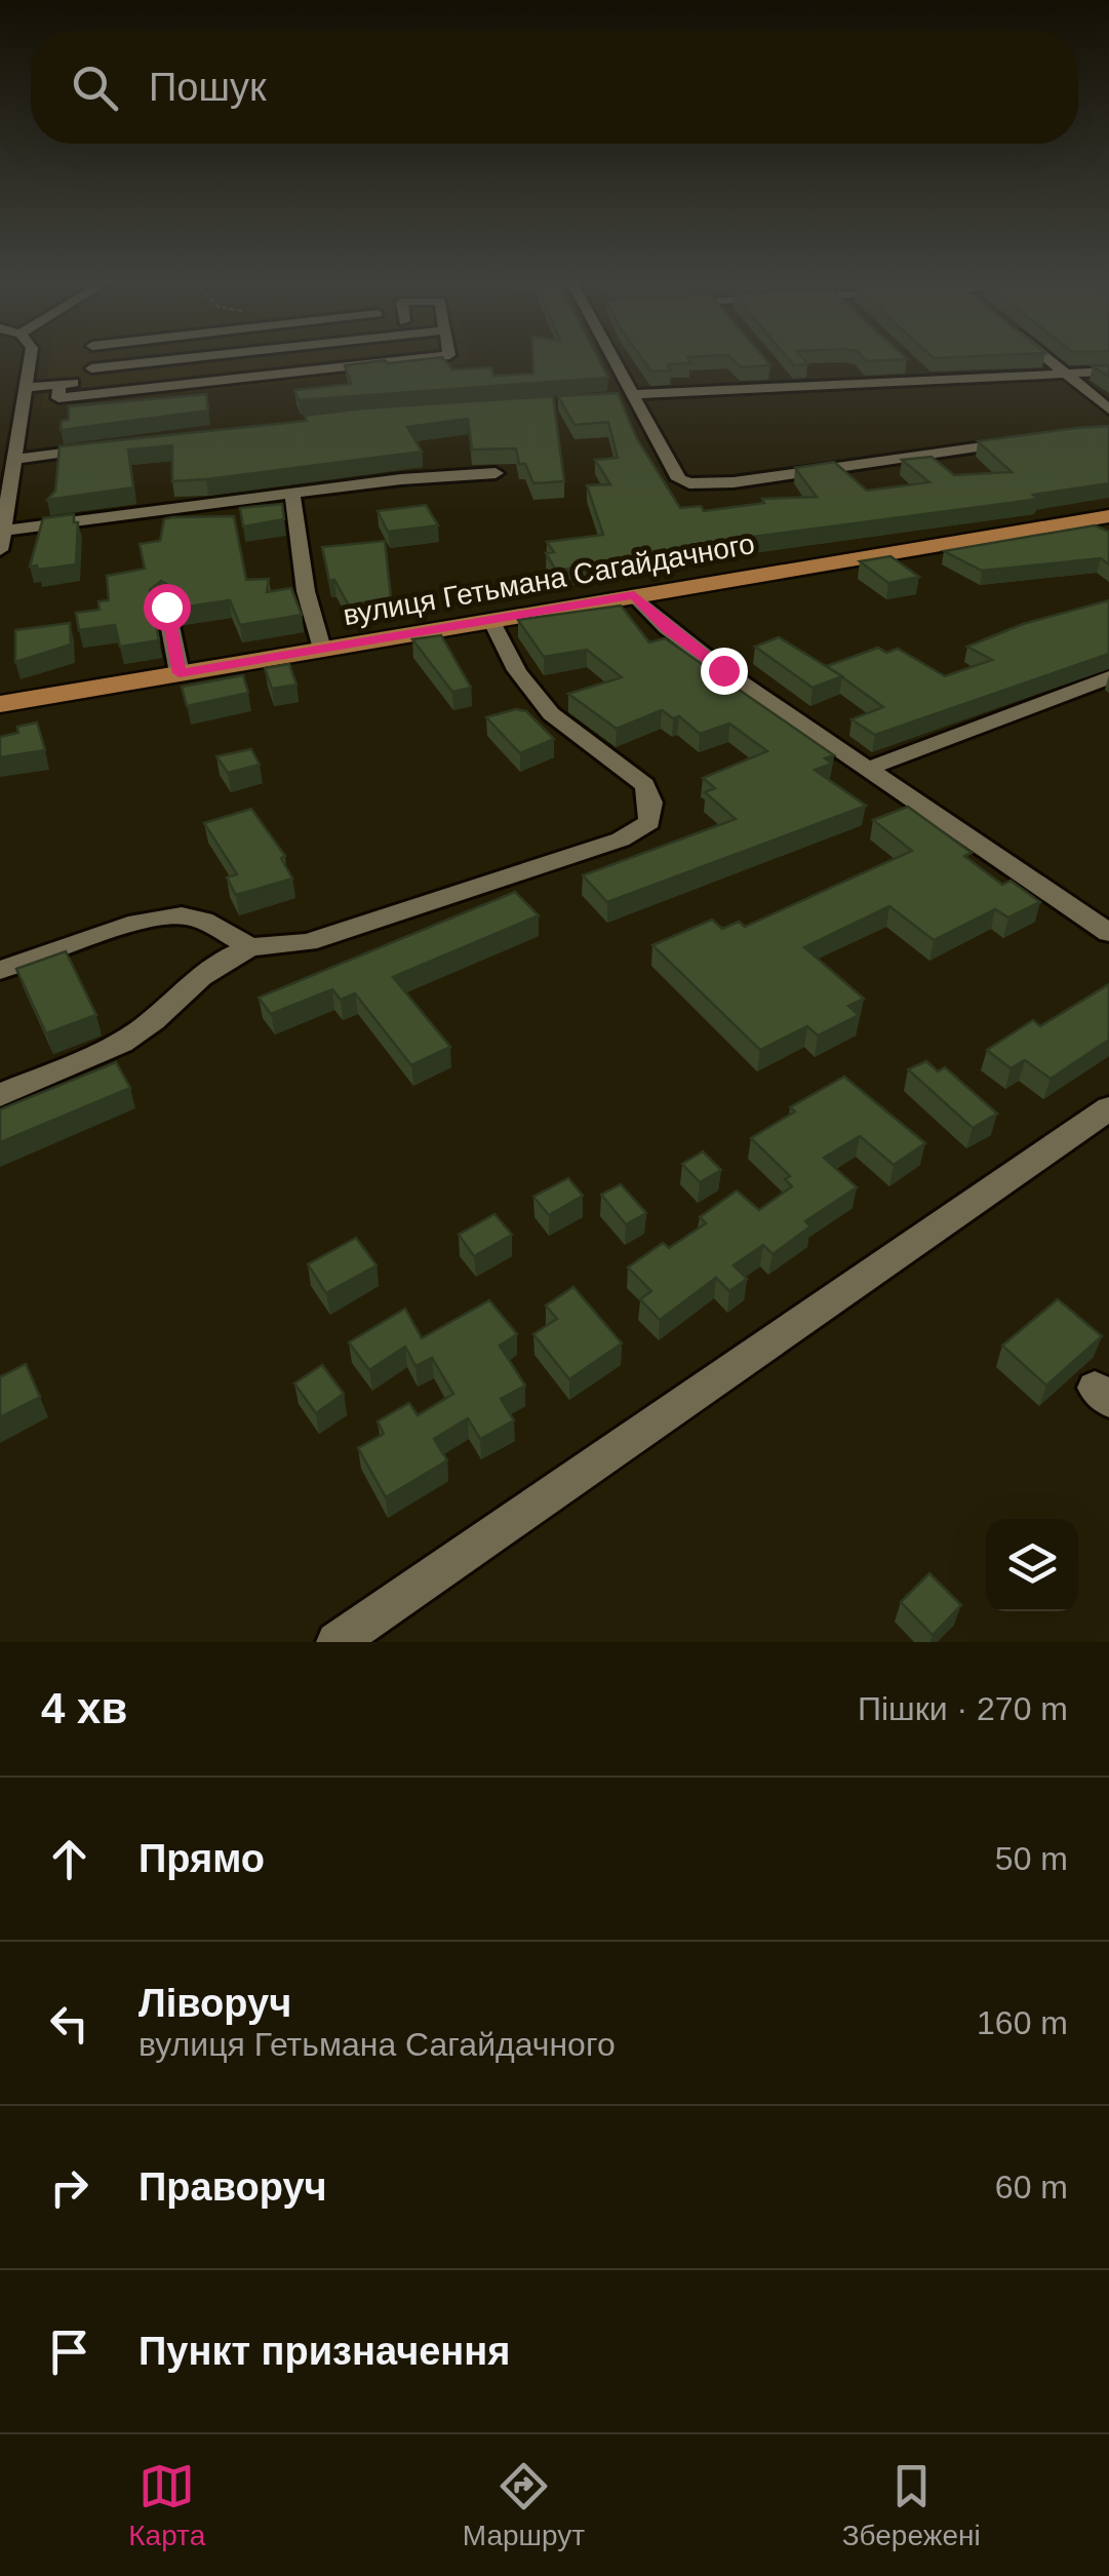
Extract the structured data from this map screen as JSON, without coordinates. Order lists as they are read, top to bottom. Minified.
{"streets":{"main road":["вулиця Гетьмана Сагайдачного"]},"page":{"search":"Пошук","heading":["4 хв","Пішки · 270 m"],"list":[["Прямо","50 m"],["Ліворуч","вулиця Гетьмана Сагайдачного","160 m"],["Праворуч","60 m"],"Пункт призначення"],"nav":["Карта","Маршрут","Збережені"]}}
